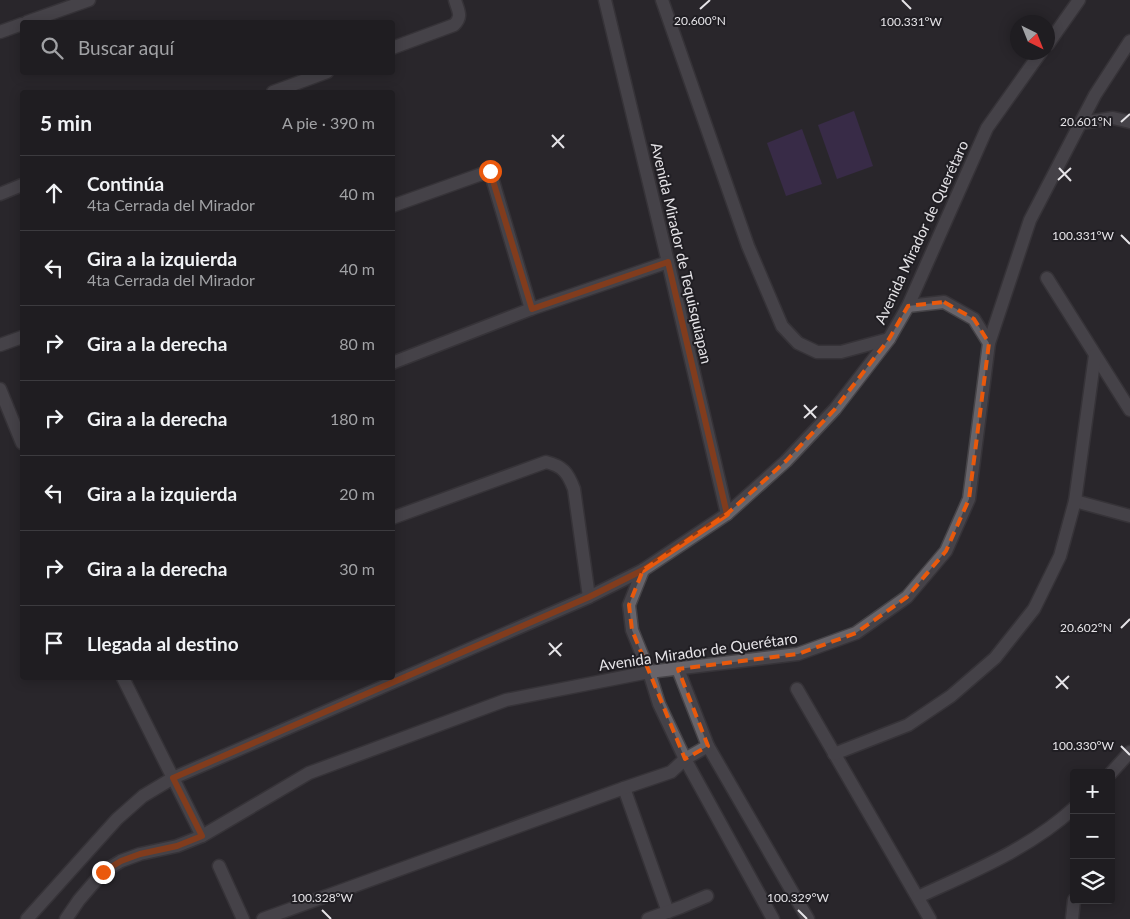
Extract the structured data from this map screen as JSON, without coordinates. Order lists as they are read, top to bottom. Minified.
{"streets":{"street":["Avenida Mirador de Querétaro","Avenida Mirador de Tequisquiapan"]},"crossings":[["Avenida Mirador de Querétaro","Avenida Mirador de Tequisquiapan"]],"north":"bottom right","page":{"search":"Buscar aquí","heading":["5 min","A pie · 390 m"],"list":[["Continúa","4ta Cerrada del Mirador","40 m"],["Gira a la izquierda","4ta Cerrada del Mirador","40 m"],["Gira a la derecha","80 m"],["Gira a la derecha","180 m"],["Gira a la izquierda","20 m"],["Gira a la derecha","30 m"],"Llegada al destino"],"map_buttons":["+","−"]},"coordinates":["20.600°N","100.331°W","20.601°N","20.602°N","100.330°W","100.328°W","100.329°W"]}
